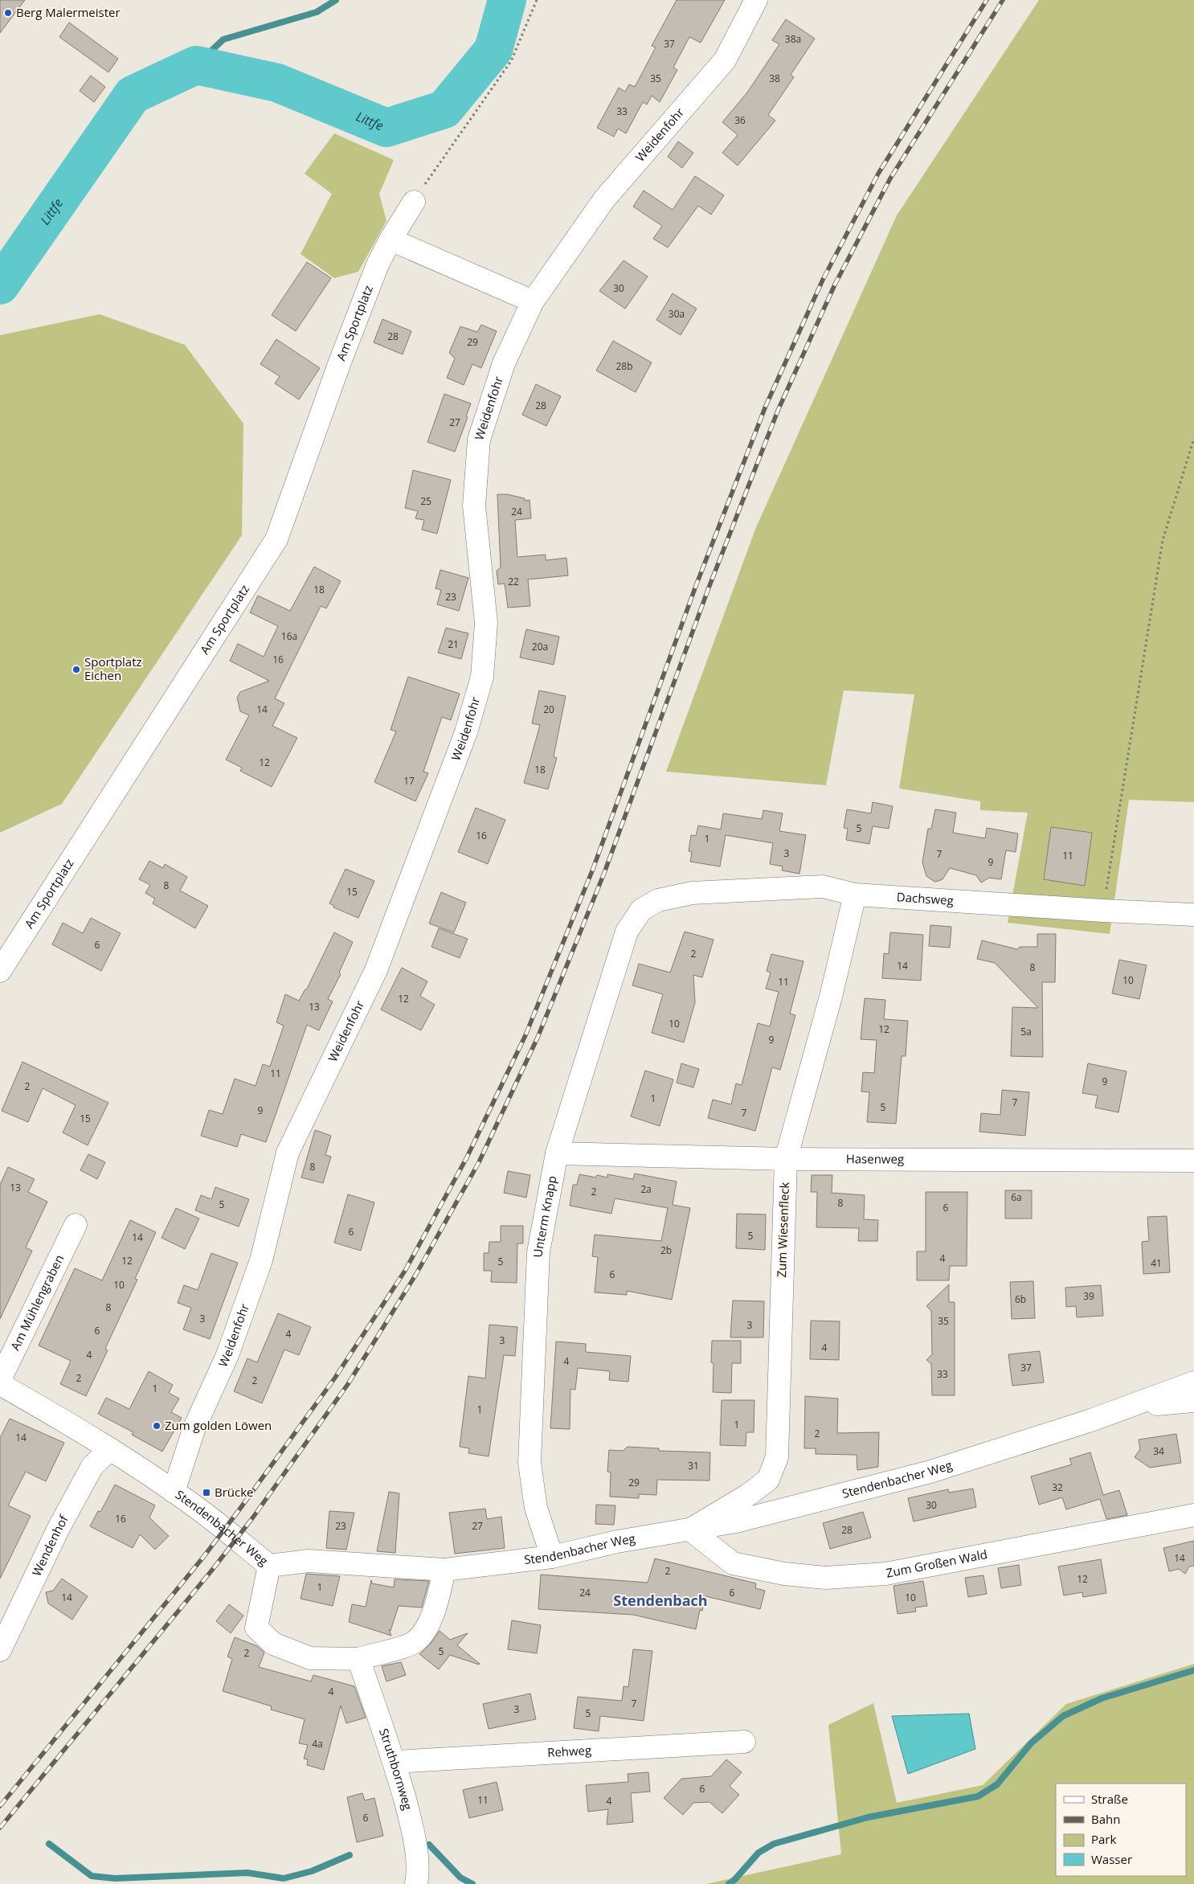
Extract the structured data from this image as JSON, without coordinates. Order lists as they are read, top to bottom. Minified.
{"streets":{"street":["Weidenfohr","Am Sportplatz","Dachsweg","Hasenweg","Unterm Knapp","Zum Wiesenfleck","Am Mühlengraben","Stendenbacher Weg","Wendenhof","Zum Großen Wald","Rehweg","Struthbornweg"]},"crossings":[["Weidenfohr","Stendenbacher Weg"],["Dachsweg","Unterm Knapp"],["Dachsweg","Zum Wiesenfleck"],["Hasenweg","Unterm Knapp"],["Hasenweg","Zum Wiesenfleck"],["Unterm Knapp","Stendenbacher Weg"],["Zum Wiesenfleck","Stendenbacher Weg"],["Zum Wiesenfleck","Zum Großen Wald"],["Stendenbacher Weg","Wendenhof"],["Stendenbacher Weg","Zum Großen Wald"],["Rehweg","Struthbornweg"]],"districts":["Stendenbach"],"water":["Littfe"],"places":{"other":["Berg Malermeister","Sportplatz Eichen","Zum golden Löwen"],"transit":["Brücke"]},"house_numbers":["38a","37","35","38","33","36","30","30a","28","29","28b","28","27","25","24","22","18","23","16a","21","20a","16","14","20","12","18","17","5","16","1","3","7","11","9","8","15","6","2","14","8","10","11","12","13","10","12","5a","9","11","9","2","1","7","5","9","7","15","8","13","2a","2","6a","8","5","6","6","5","14","2b","4","12","5","41","6","10","39","6b","8","3","35","3","6","4","3","4","4","4","37","33","2","2","1","1","1","2","14","34","31","29","32","30","16","23","27","28","14","2","12","1","24","6","14","10","5","2","4","7","3","5","4a","6","11","4","6"],"legend":["Straße","Bahn","Park","Wasser"]}
